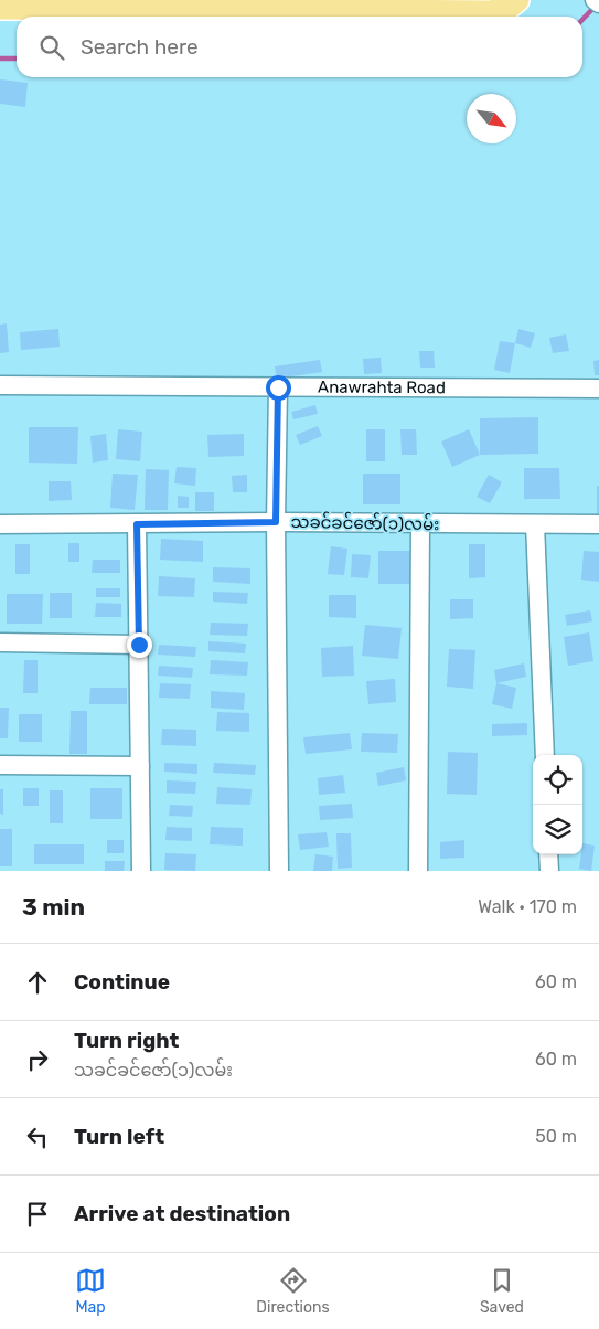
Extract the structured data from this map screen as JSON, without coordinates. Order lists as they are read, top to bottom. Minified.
{"streets":{"street":["Anawrahta Road","သခင်ခင်ဇော်(၁)လမ်း"]},"north":"bottom right","page":{"search":"Search here","heading":["3 min","Walk · 170 m"],"list":[["Continue","60 m"],["Turn right","သခင်ခင်ဇော်(၁)လမ်း","60 m"],["Turn left","50 m"],"Arrive at destination"],"nav":["Map","Directions","Saved"]}}
